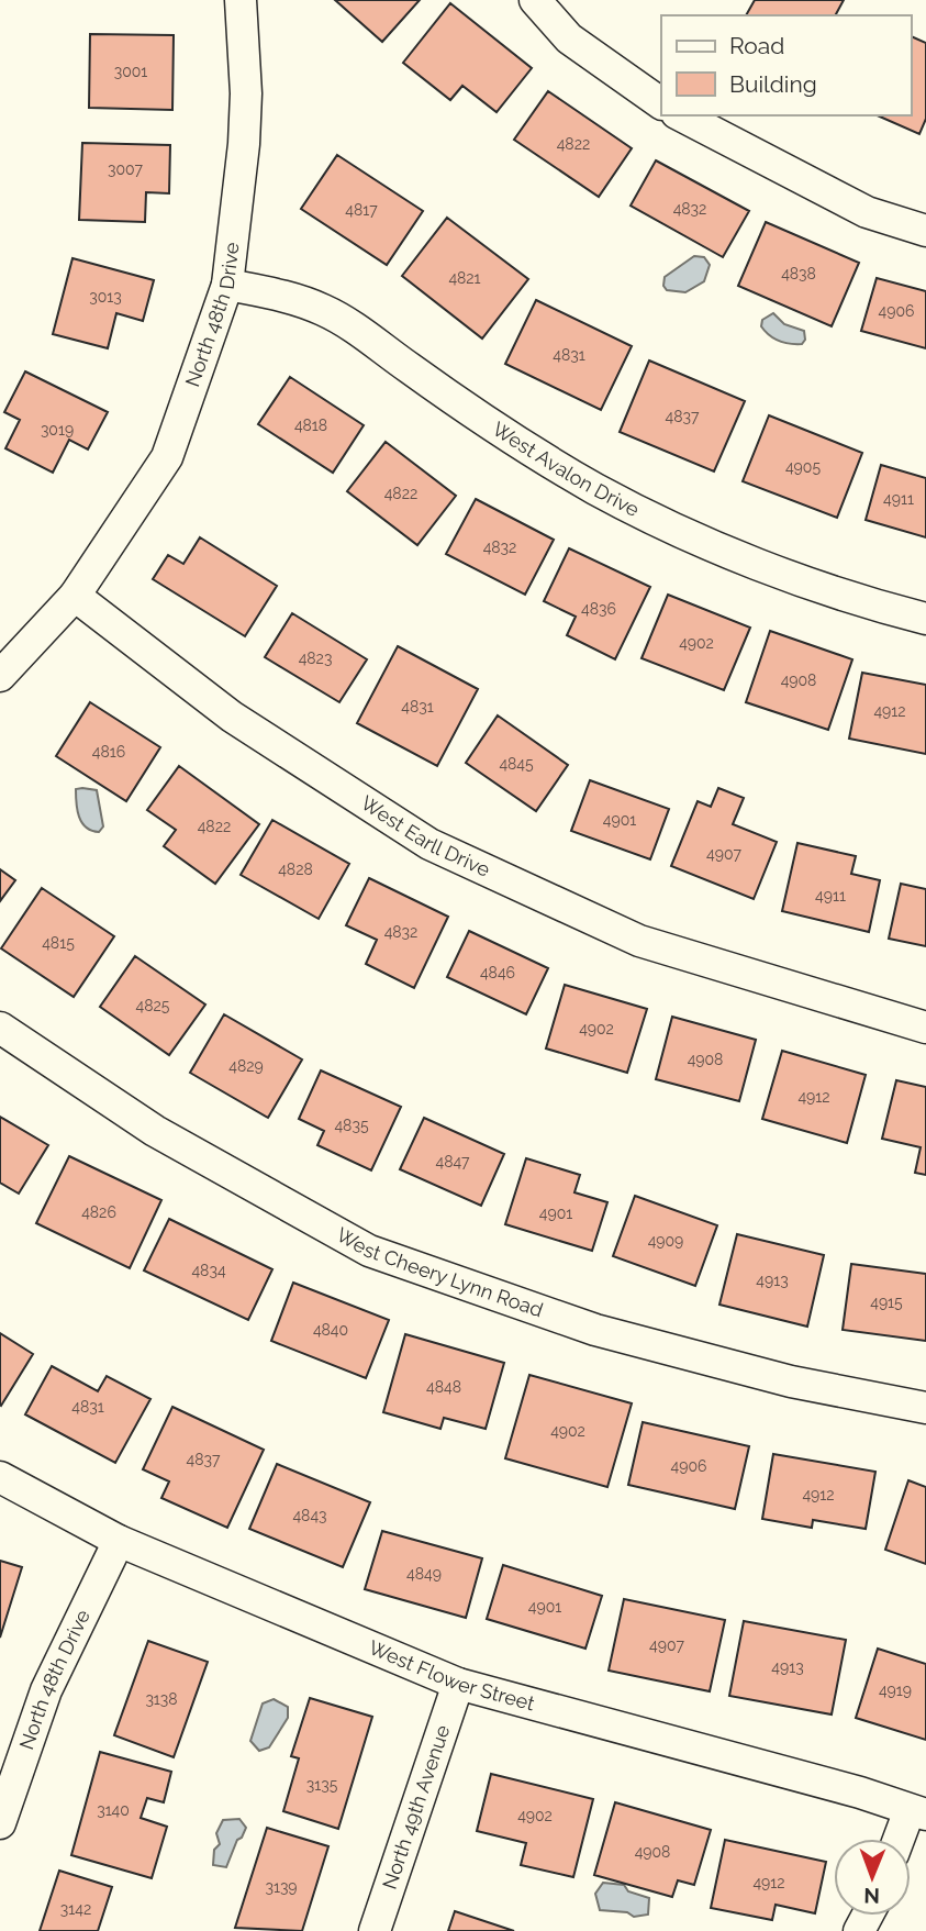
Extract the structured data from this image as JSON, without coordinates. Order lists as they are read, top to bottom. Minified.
{"streets":{"street":["North 48th Drive","West Avalon Drive","West Earll Drive","West Cheery Lynn Road","West Flower Street","North 49th Avenue"]},"crossings":[["North 48th Drive","West Avalon Drive"],["North 48th Drive","West Earll Drive"],["North 48th Drive","West Flower Street"],["West Flower Street","North 49th Avenue"]],"house_numbers":["3001","4822","3007","4832","4817","4838","4821","3013","4906","4831","4837","4818","3019","4905","4822","4911","4832","4836","4902","4823","4908","4831","4912","4816","4845","4901","4822","4907","4828","4911","4832","4815","4846","4825","4902","4908","4829","4912","4835","4847","4826","4901","4909","4834","4913","4915","4840","4848","4831","4902","4837","4906","4912","4843","4849","4901","4907","4913","4919","3138","3135","3140","4902","4908","4912","3139","3142"],"legend":["Road","Building"],"north":"bottom"}
